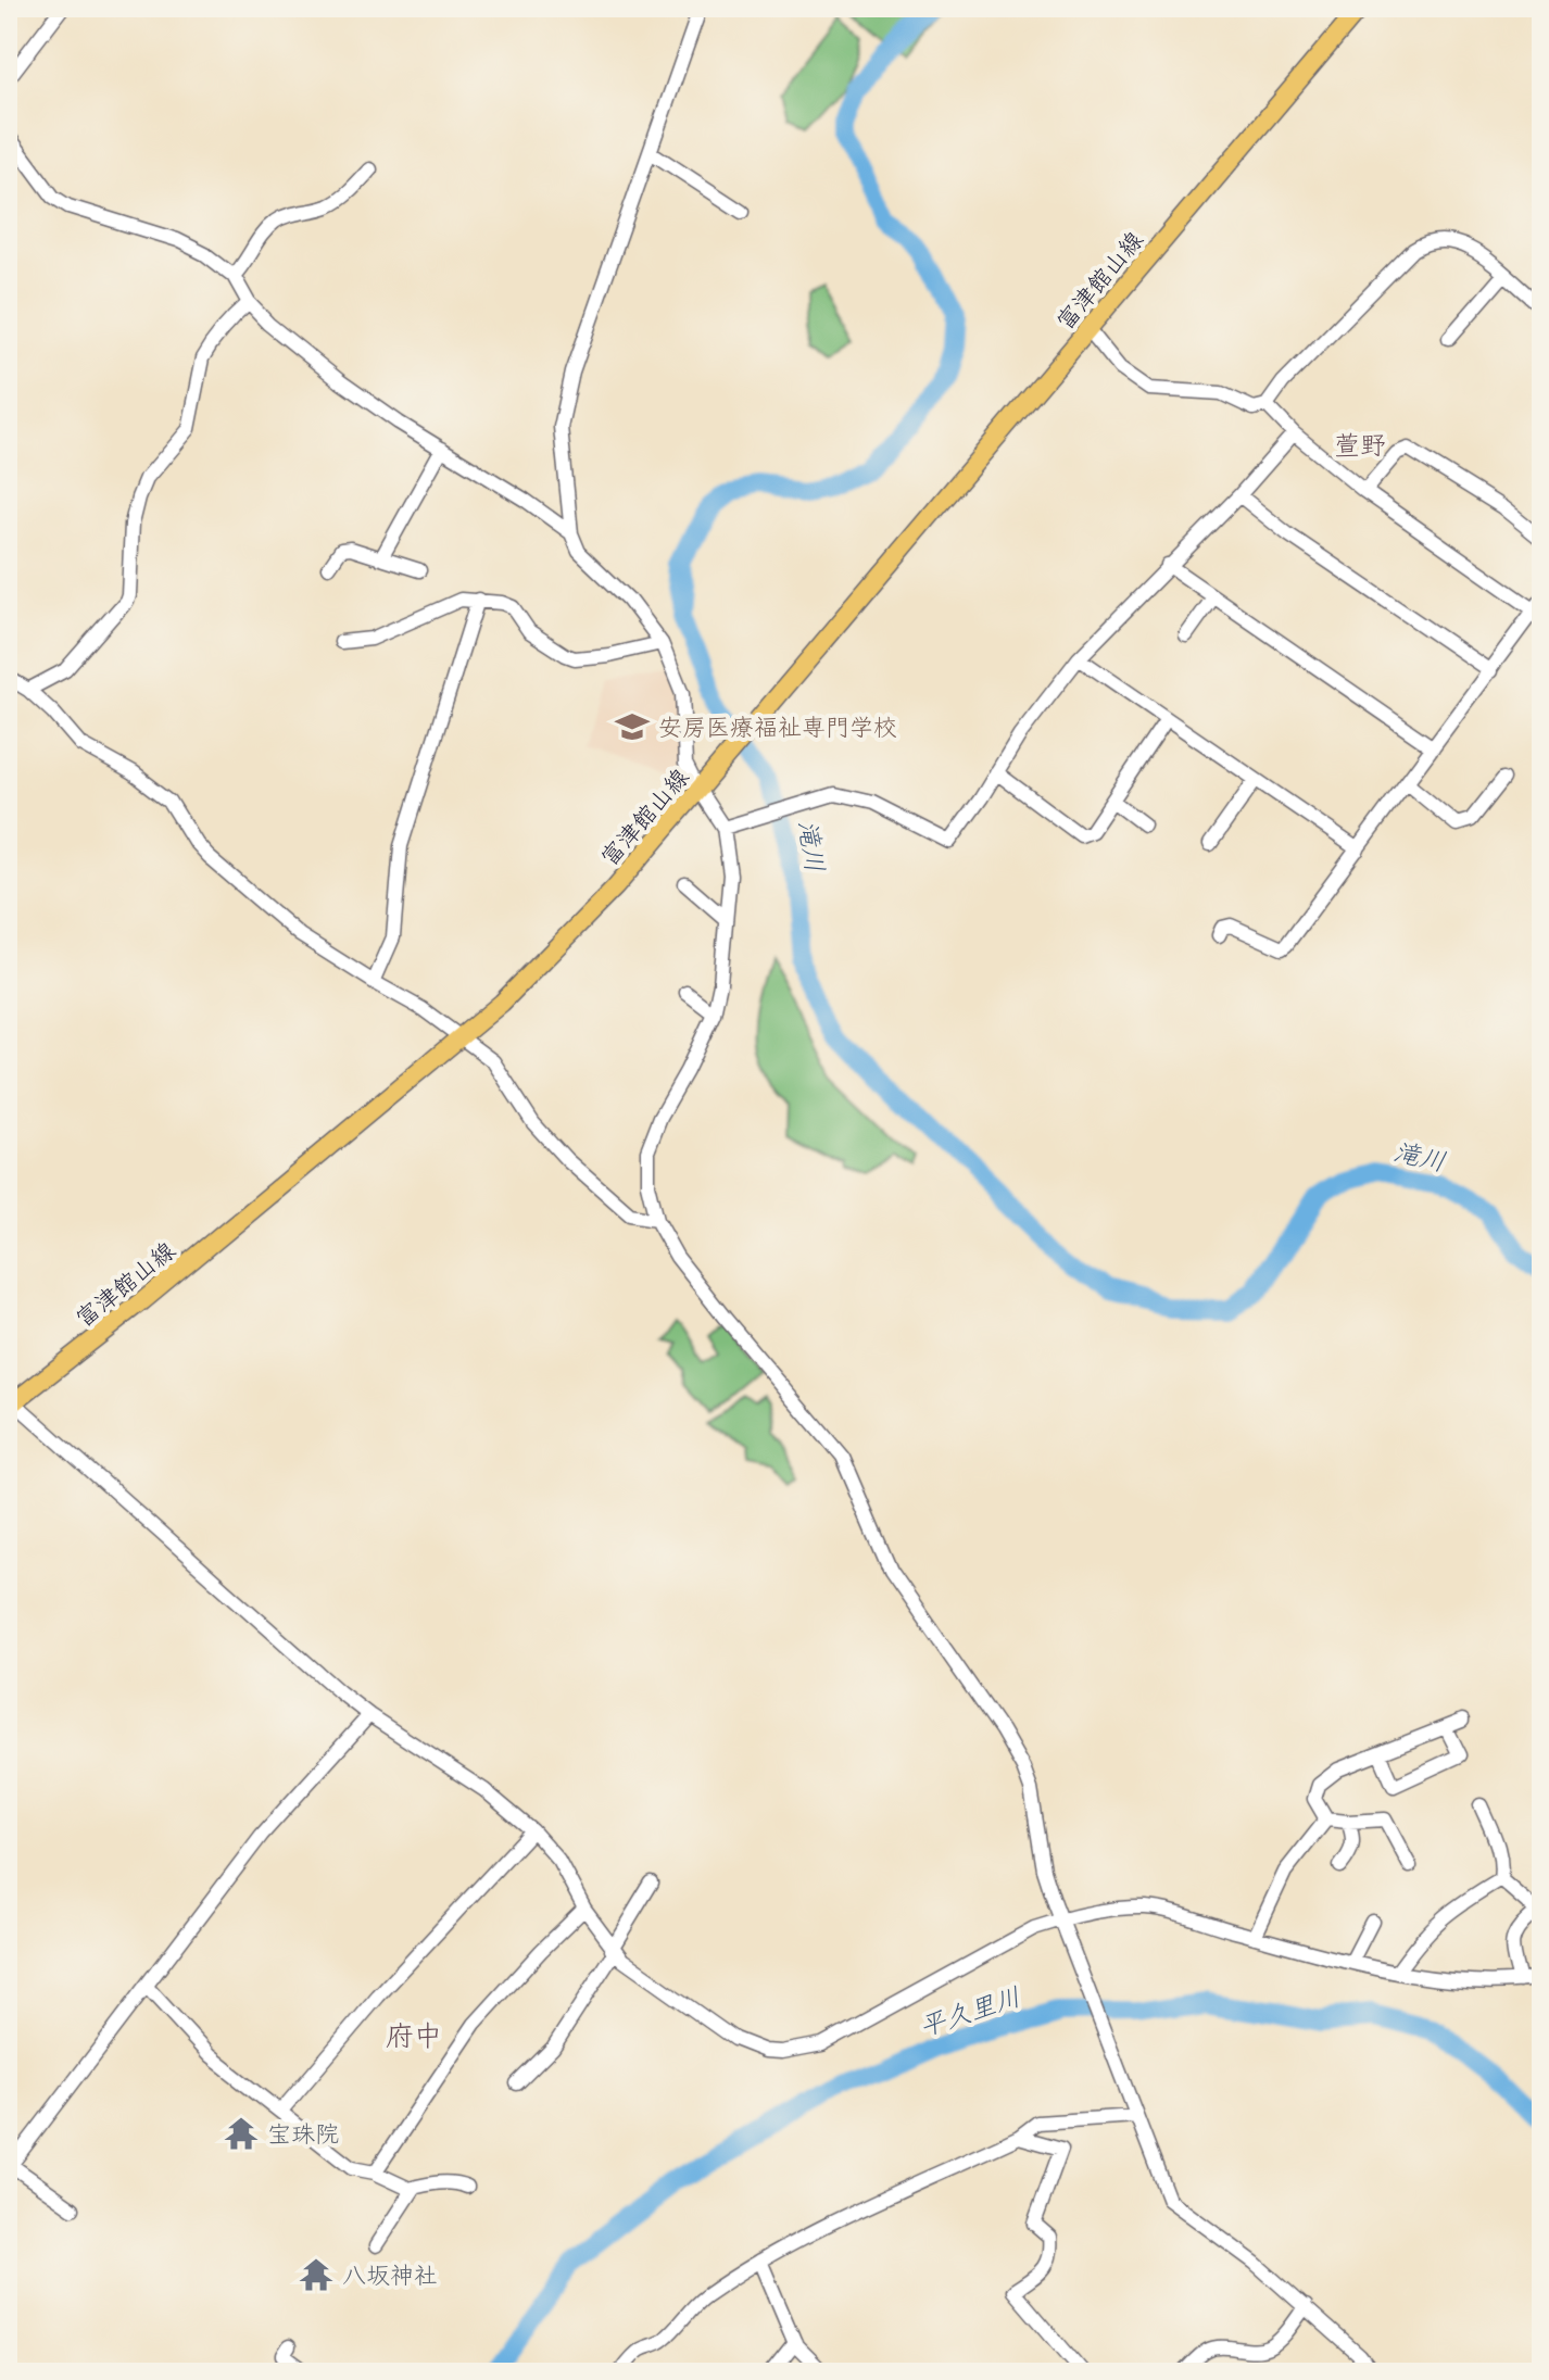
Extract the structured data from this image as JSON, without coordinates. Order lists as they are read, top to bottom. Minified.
{"streets":{"main road":["富津館山線"]},"districts":["萱野","府中"],"water":["滝川","平久里川"],"places":{"school or university":["安房医療福祉専門学校"],"temple":["宝珠院","八坂神社"]}}
